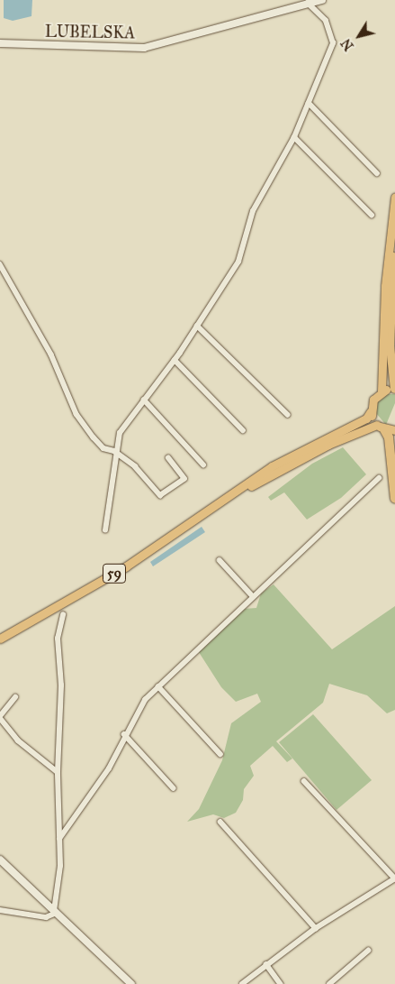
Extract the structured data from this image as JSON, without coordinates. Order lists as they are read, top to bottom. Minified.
{"streets":{"main road":["59"],"street":["LUBELSKA"]},"north":"bottom left"}
